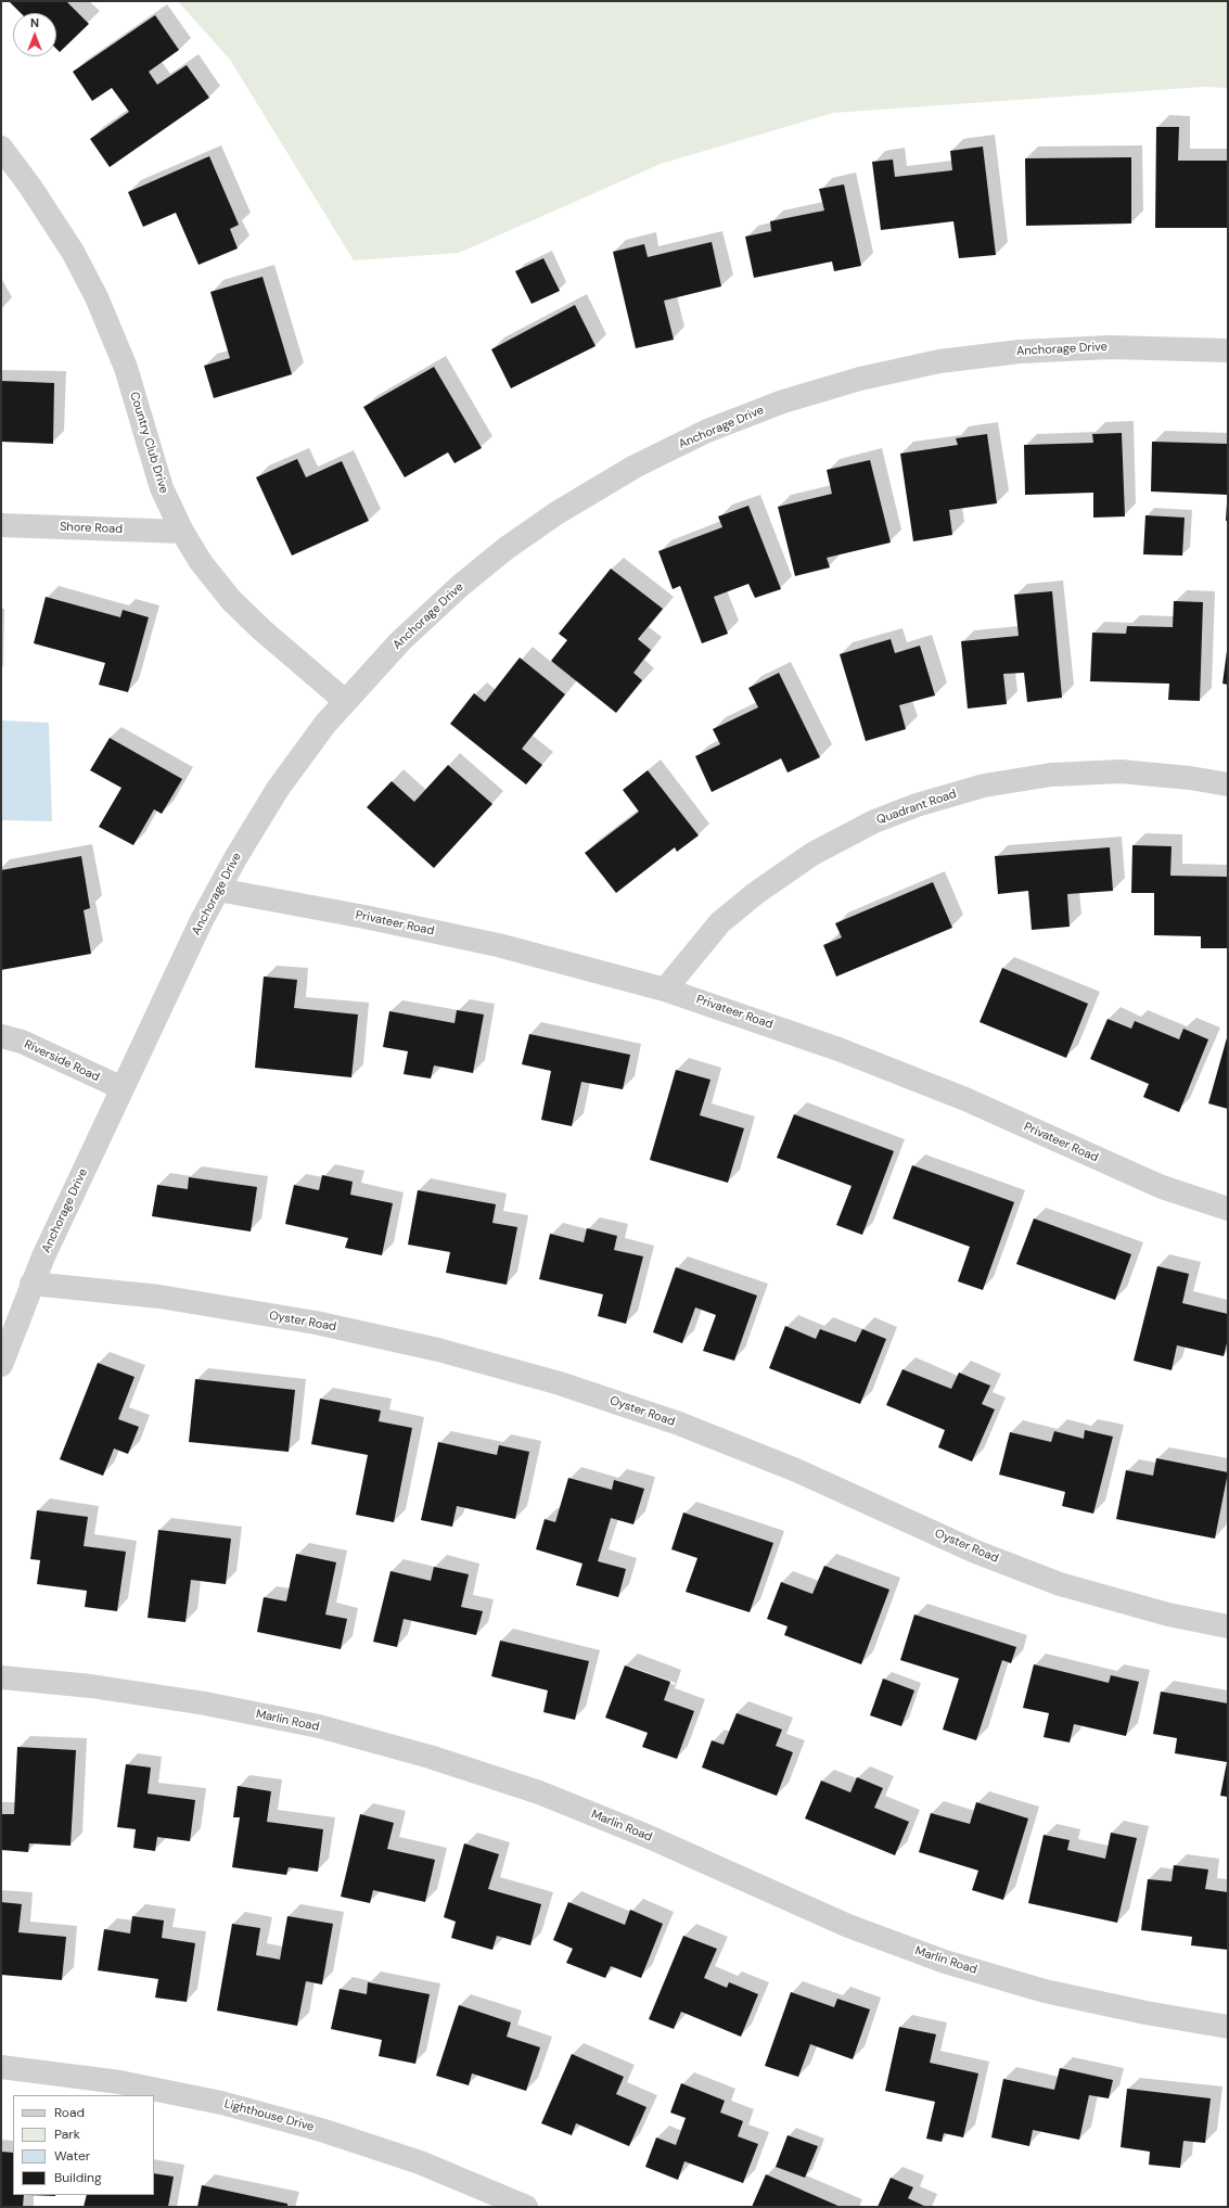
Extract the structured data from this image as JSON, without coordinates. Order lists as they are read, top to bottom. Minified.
{"streets":{"street":["Anchorage Drive","Country Club Drive","Shore Road","Quadrant Road","Privateer Road","Riverside Road","Oyster Road","Marlin Road","Lighthouse Drive"]},"crossings":[["Anchorage Drive","Country Club Drive"],["Anchorage Drive","Privateer Road"],["Anchorage Drive","Riverside Road"],["Anchorage Drive","Oyster Road"],["Country Club Drive","Shore Road"],["Quadrant Road","Privateer Road"]],"legend":["Road","Park","Water","Building"],"north":"top"}
